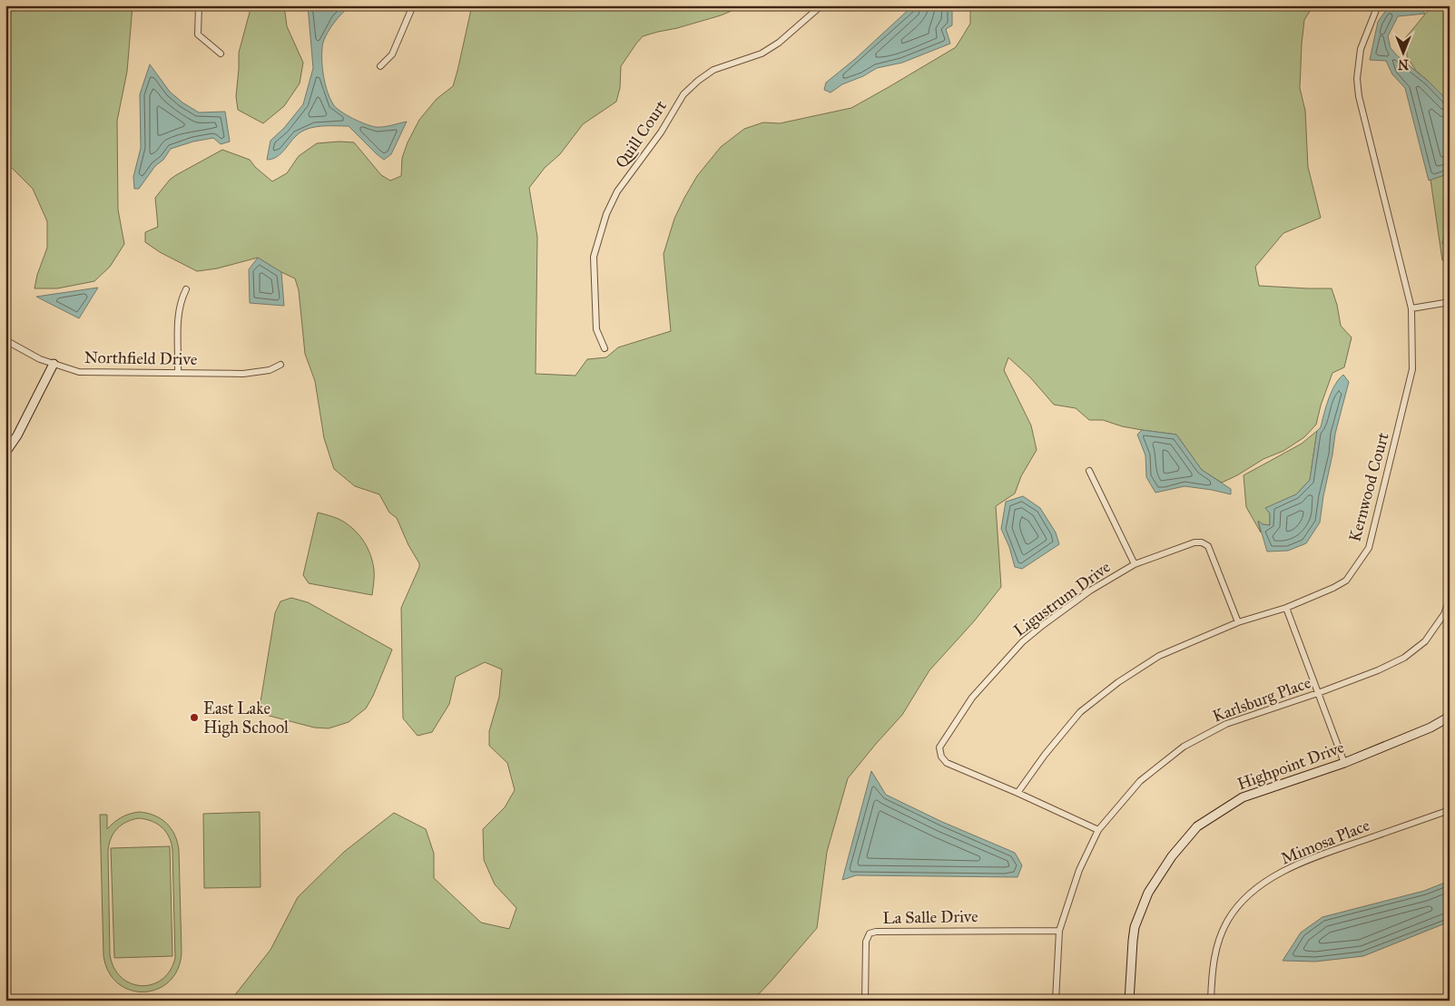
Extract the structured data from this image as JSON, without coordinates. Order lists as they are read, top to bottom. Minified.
{"streets":{"street":["Quill Court","Northfield Drive","Kernwood Court","Ligustrum Drive","Karlsburg Place","Highpoint Drive","Mimosa Place","La Salle Drive"]},"crossings":[["Kernwood Court","Ligustrum Drive"],["Ligustrum Drive","Karlsburg Place"],["Karlsburg Place","La Salle Drive"]],"places":["East Lake High School"],"north":"bottom"}
